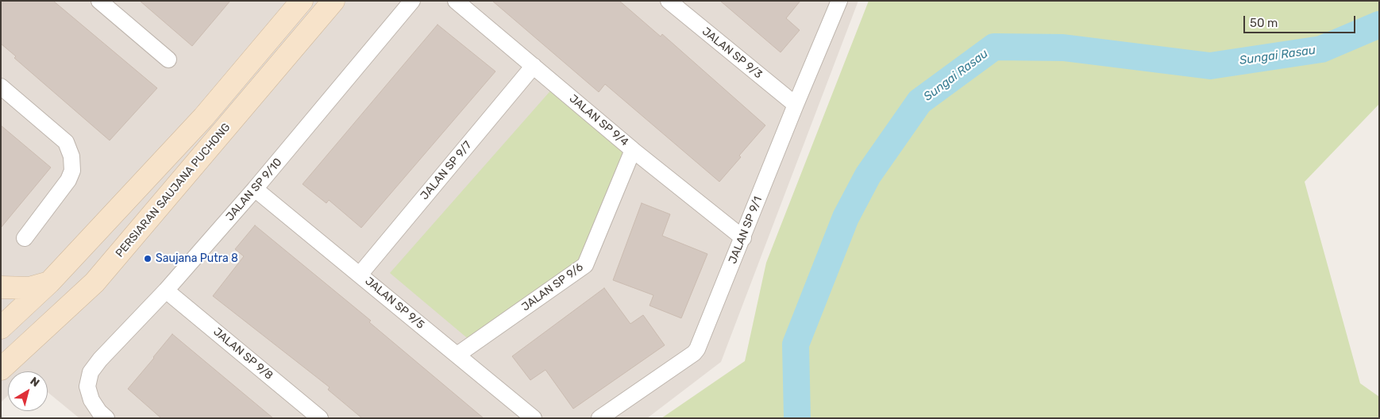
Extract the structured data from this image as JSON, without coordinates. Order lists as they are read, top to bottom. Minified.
{"streets":{"street":["JALAN SP 9/3","JALAN SP 9/4","JALAN SP 9/7","JALAN SP 9/10","PERSIARAN SAUJANA PUCHONG","JALAN SP 9/1","JALAN SP 9/6","JALAN SP 9/5","JALAN SP 9/8"]},"crossings":[["JALAN SP 9/3","JALAN SP 9/1"],["JALAN SP 9/4","JALAN SP 9/7"],["JALAN SP 9/4","JALAN SP 9/1"],["JALAN SP 9/4","JALAN SP 9/6"],["JALAN SP 9/7","JALAN SP 9/5"],["JALAN SP 9/10","JALAN SP 9/5"],["JALAN SP 9/10","JALAN SP 9/8"],["JALAN SP 9/6","JALAN SP 9/5"]],"water":["Sungai Rasau"],"places":["Saujana Putra 8"],"scale_bar":"50 m","north":"top right"}
